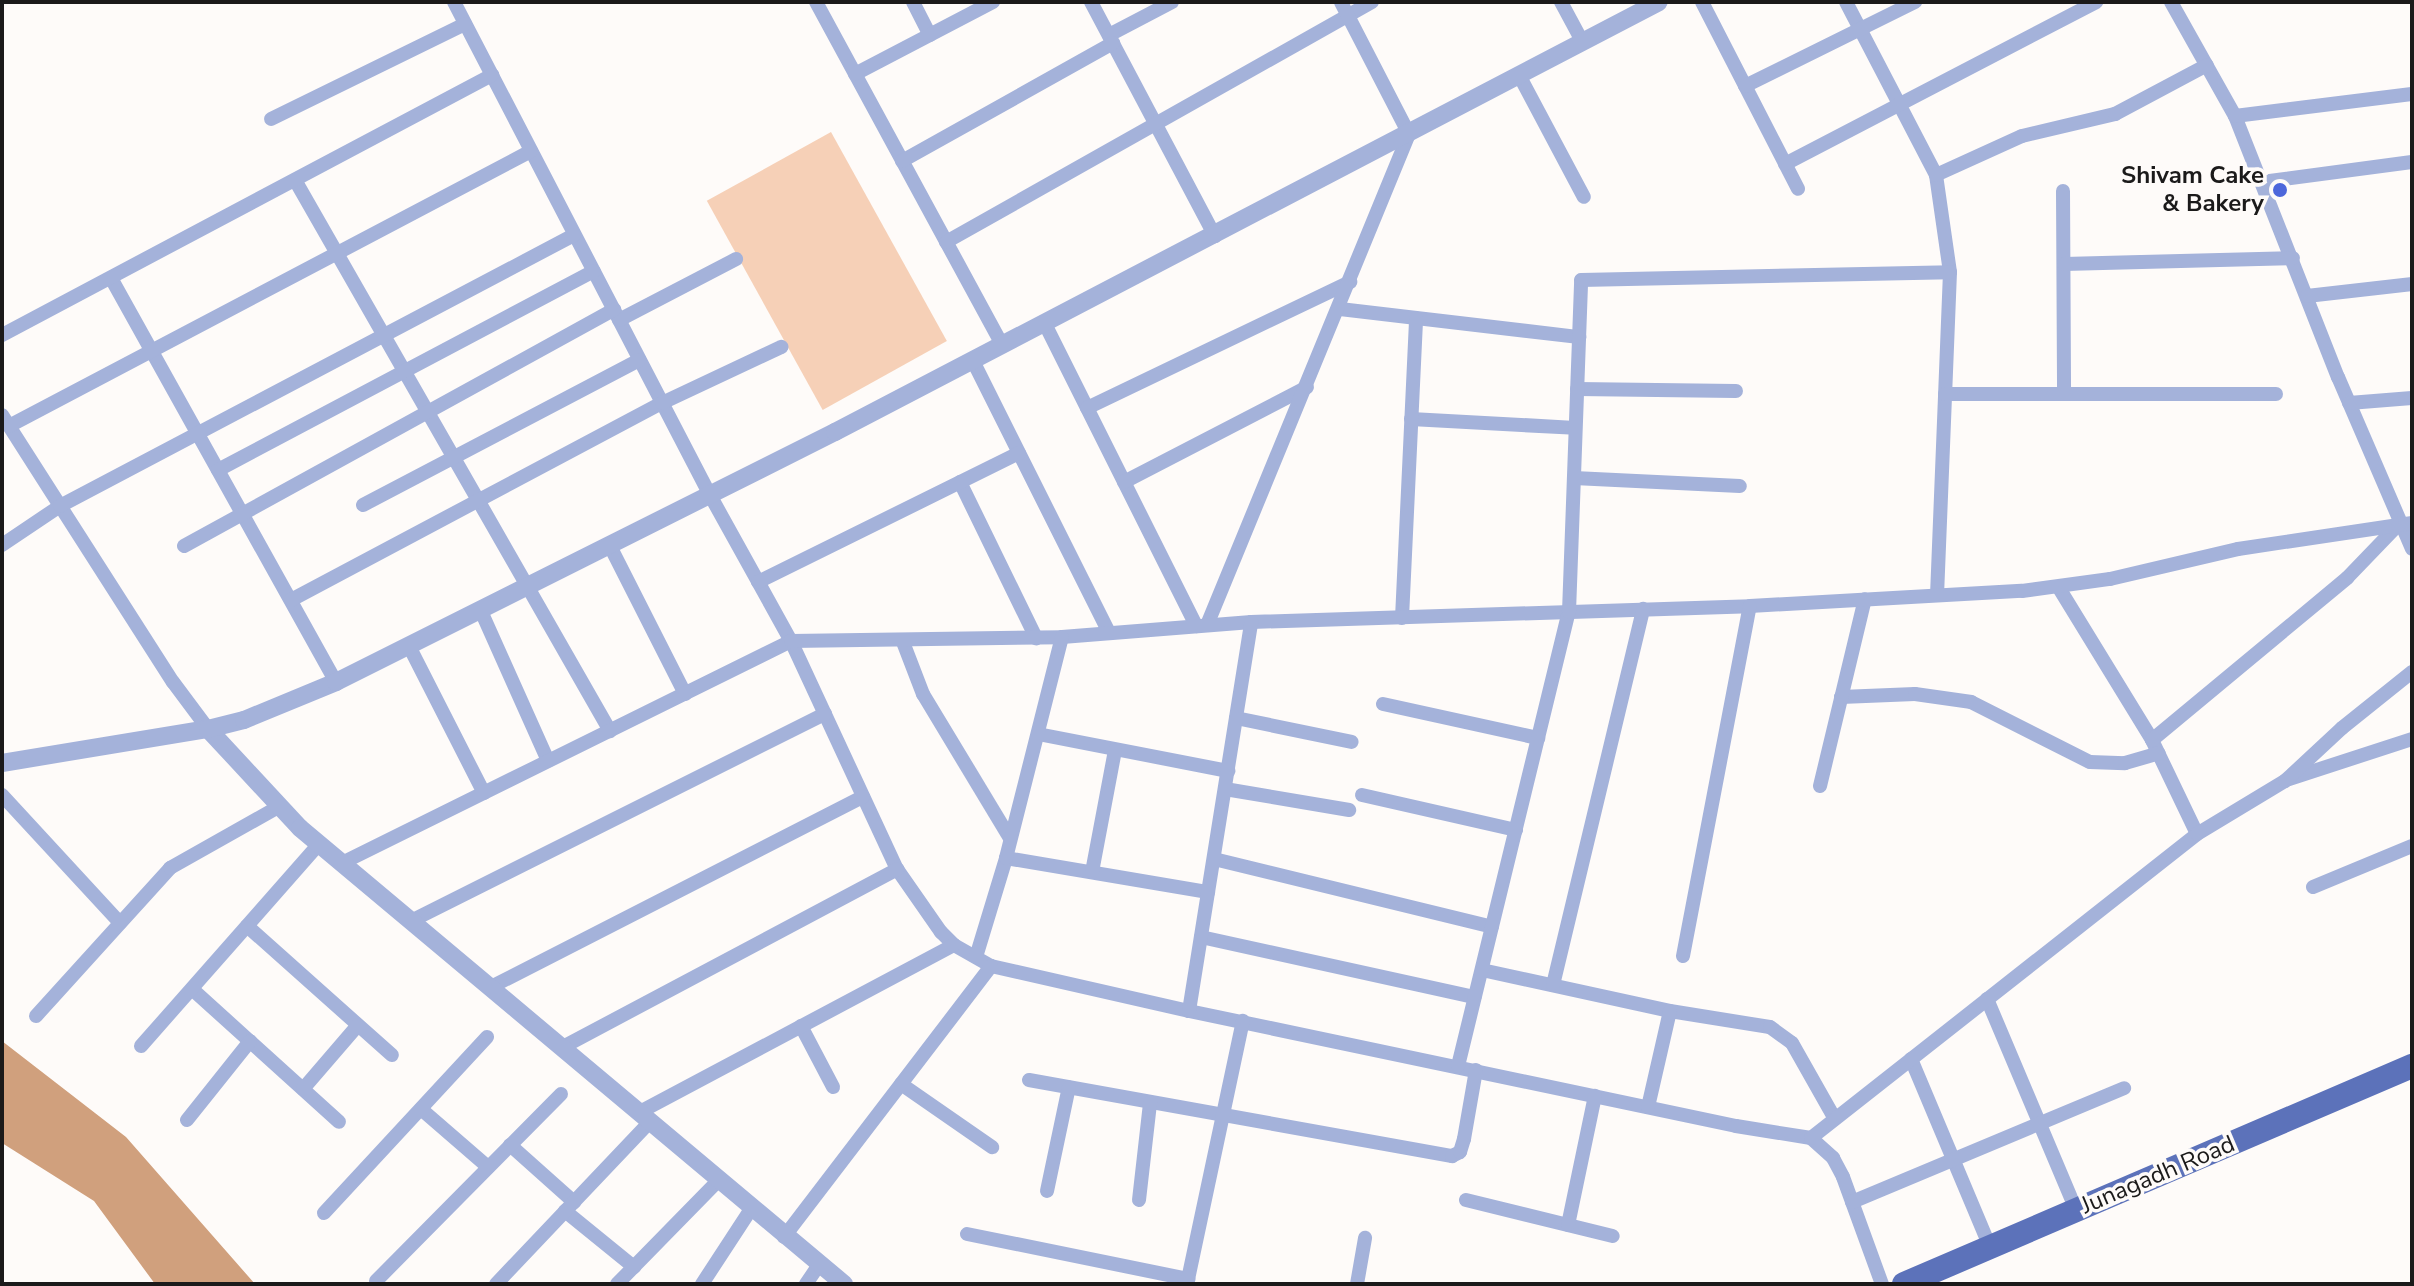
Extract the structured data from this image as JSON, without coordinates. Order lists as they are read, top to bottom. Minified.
{"streets":{"main road":["Junagadh Road"]},"places":["Shivam Cake & Bakery"]}
